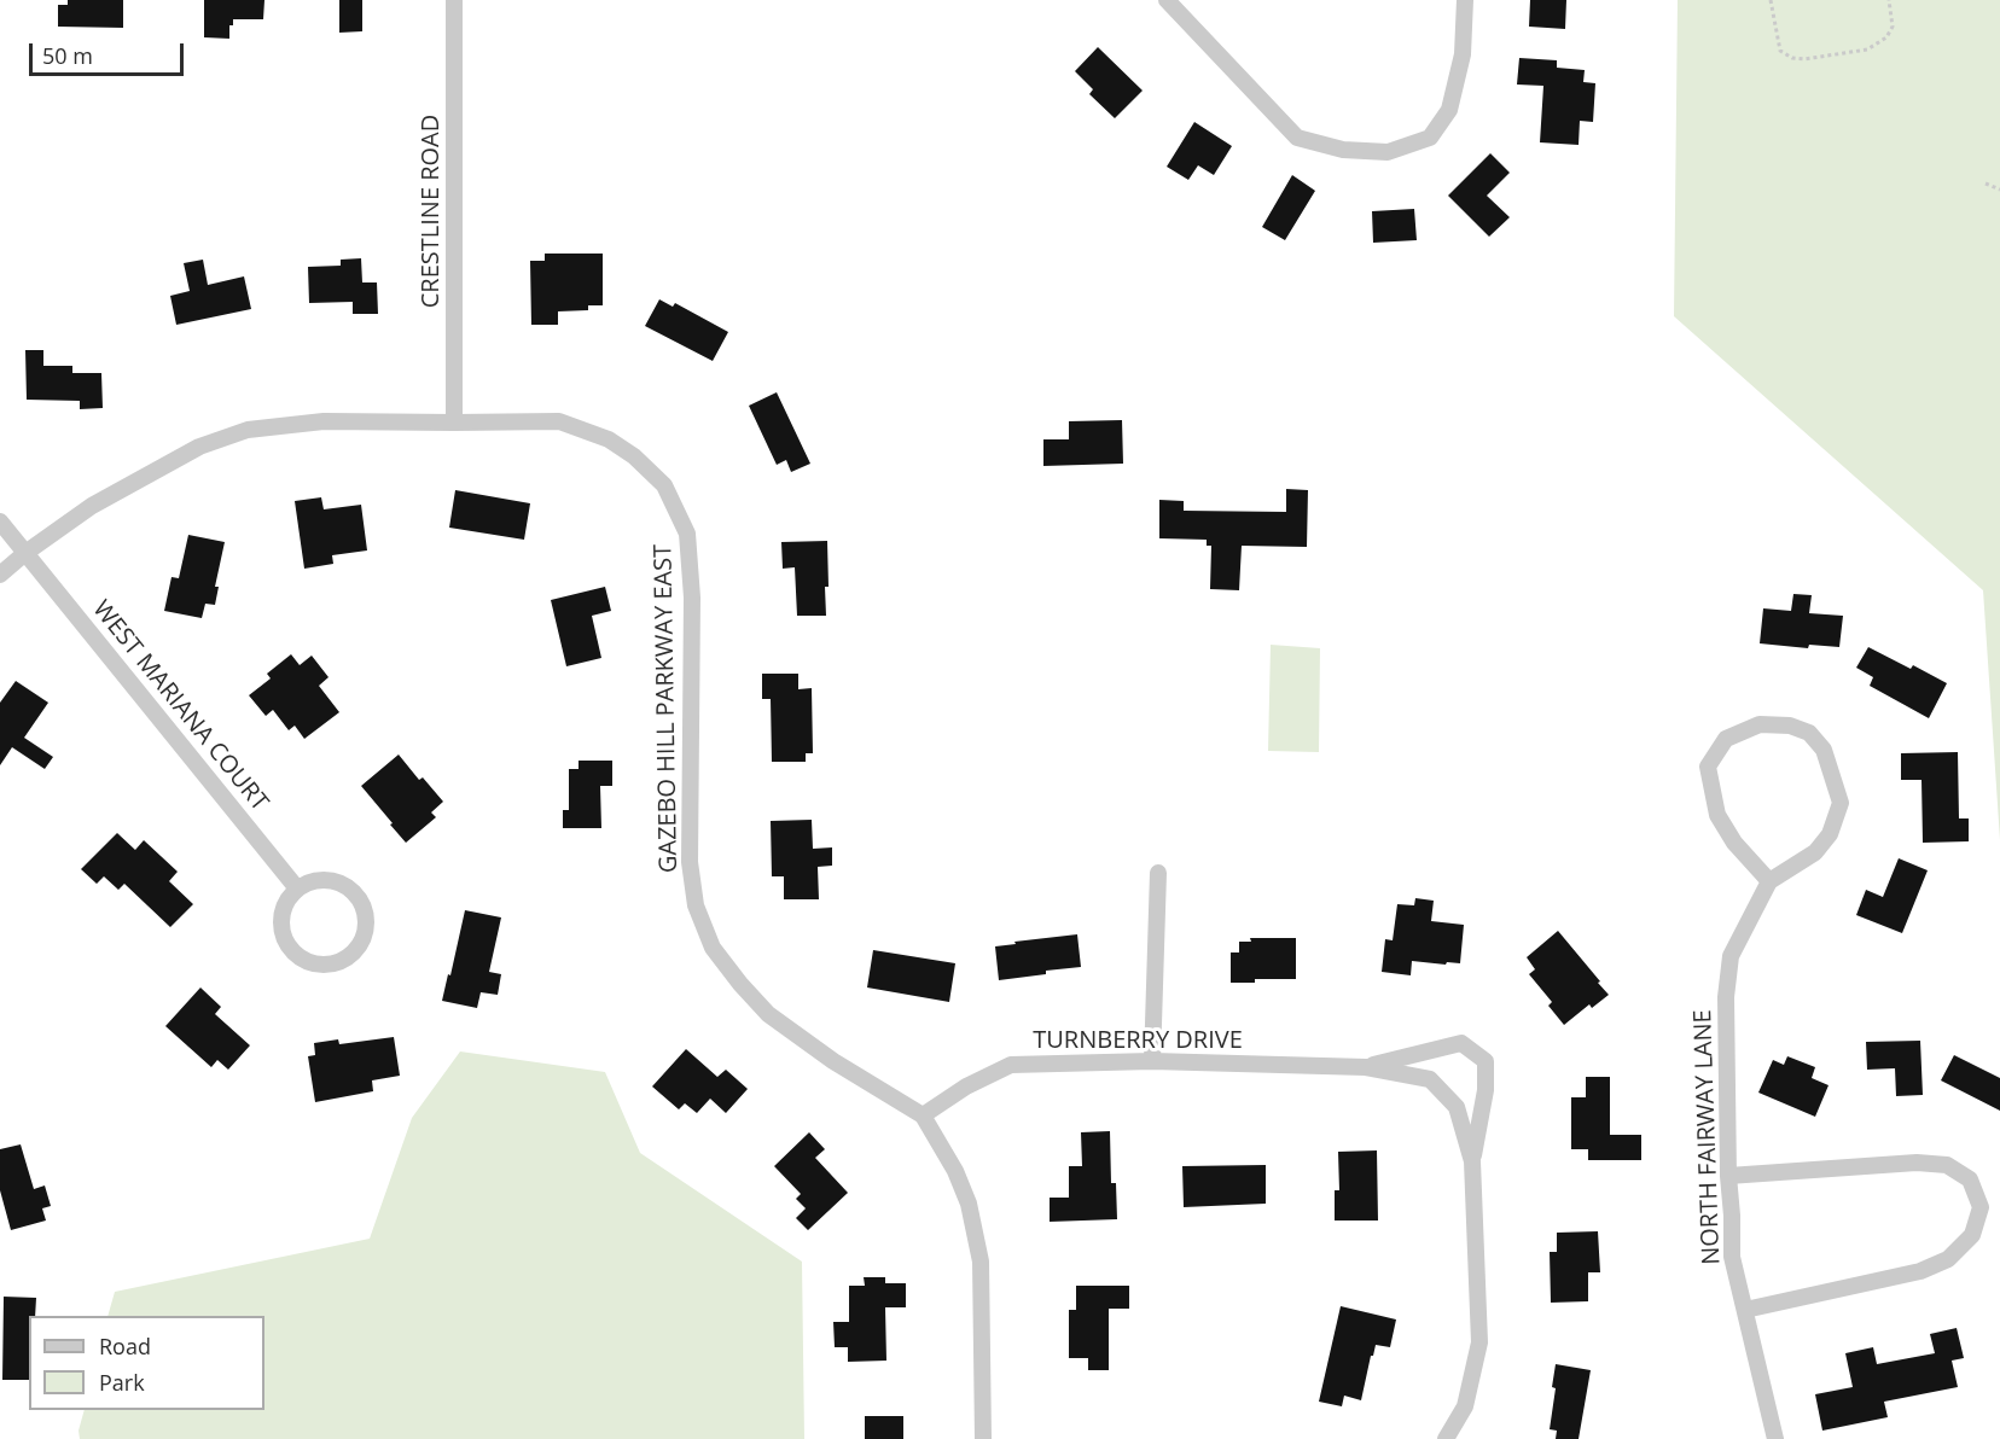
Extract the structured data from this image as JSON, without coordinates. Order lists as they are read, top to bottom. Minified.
{"streets":{"street":["CRESTLINE ROAD","WEST MARIANA COURT","GAZEBO HILL PARKWAY EAST","TURNBERRY DRIVE","NORTH FAIRWAY LANE"]},"crossings":[["CRESTLINE ROAD","GAZEBO HILL PARKWAY EAST"],["WEST MARIANA COURT","GAZEBO HILL PARKWAY EAST"],["GAZEBO HILL PARKWAY EAST","TURNBERRY DRIVE"]],"legend":["Road","Park"],"scale_bar":"50 m"}
